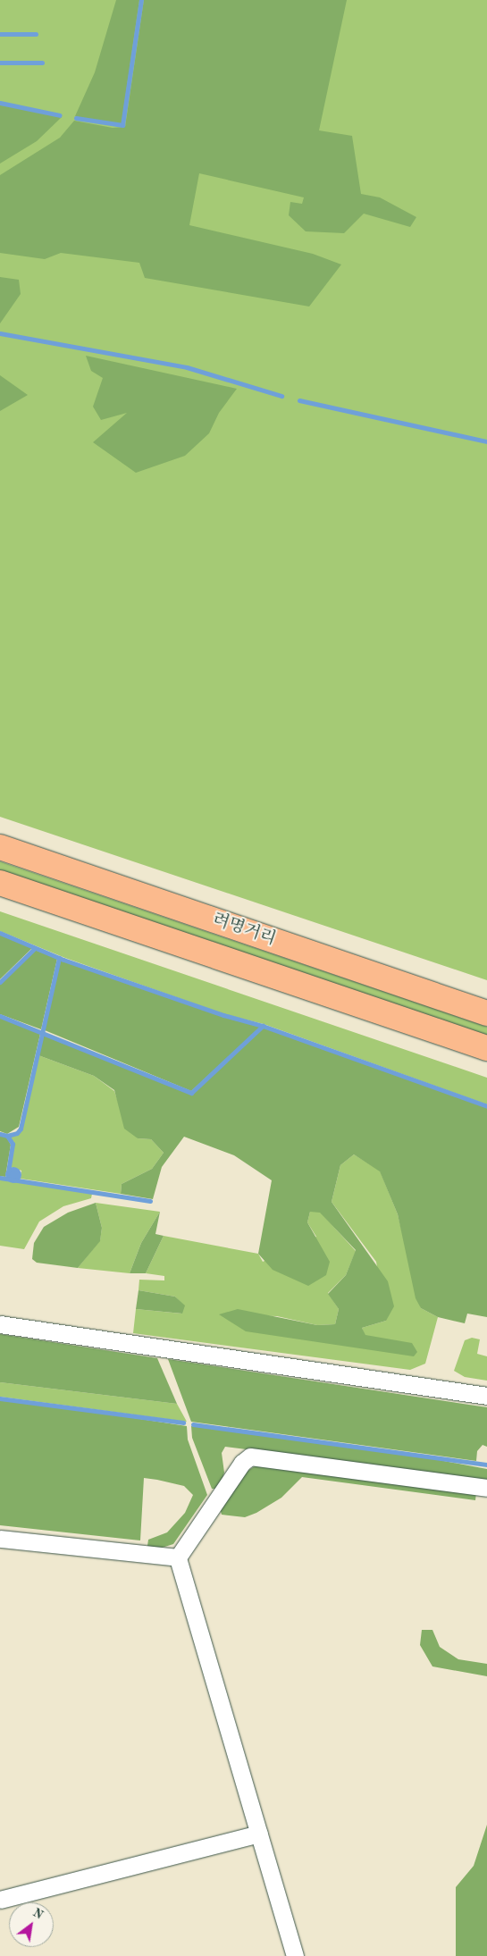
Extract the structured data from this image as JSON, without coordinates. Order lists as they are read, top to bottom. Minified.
{"streets":{"main road":["려명거리"]},"north":"top right"}
